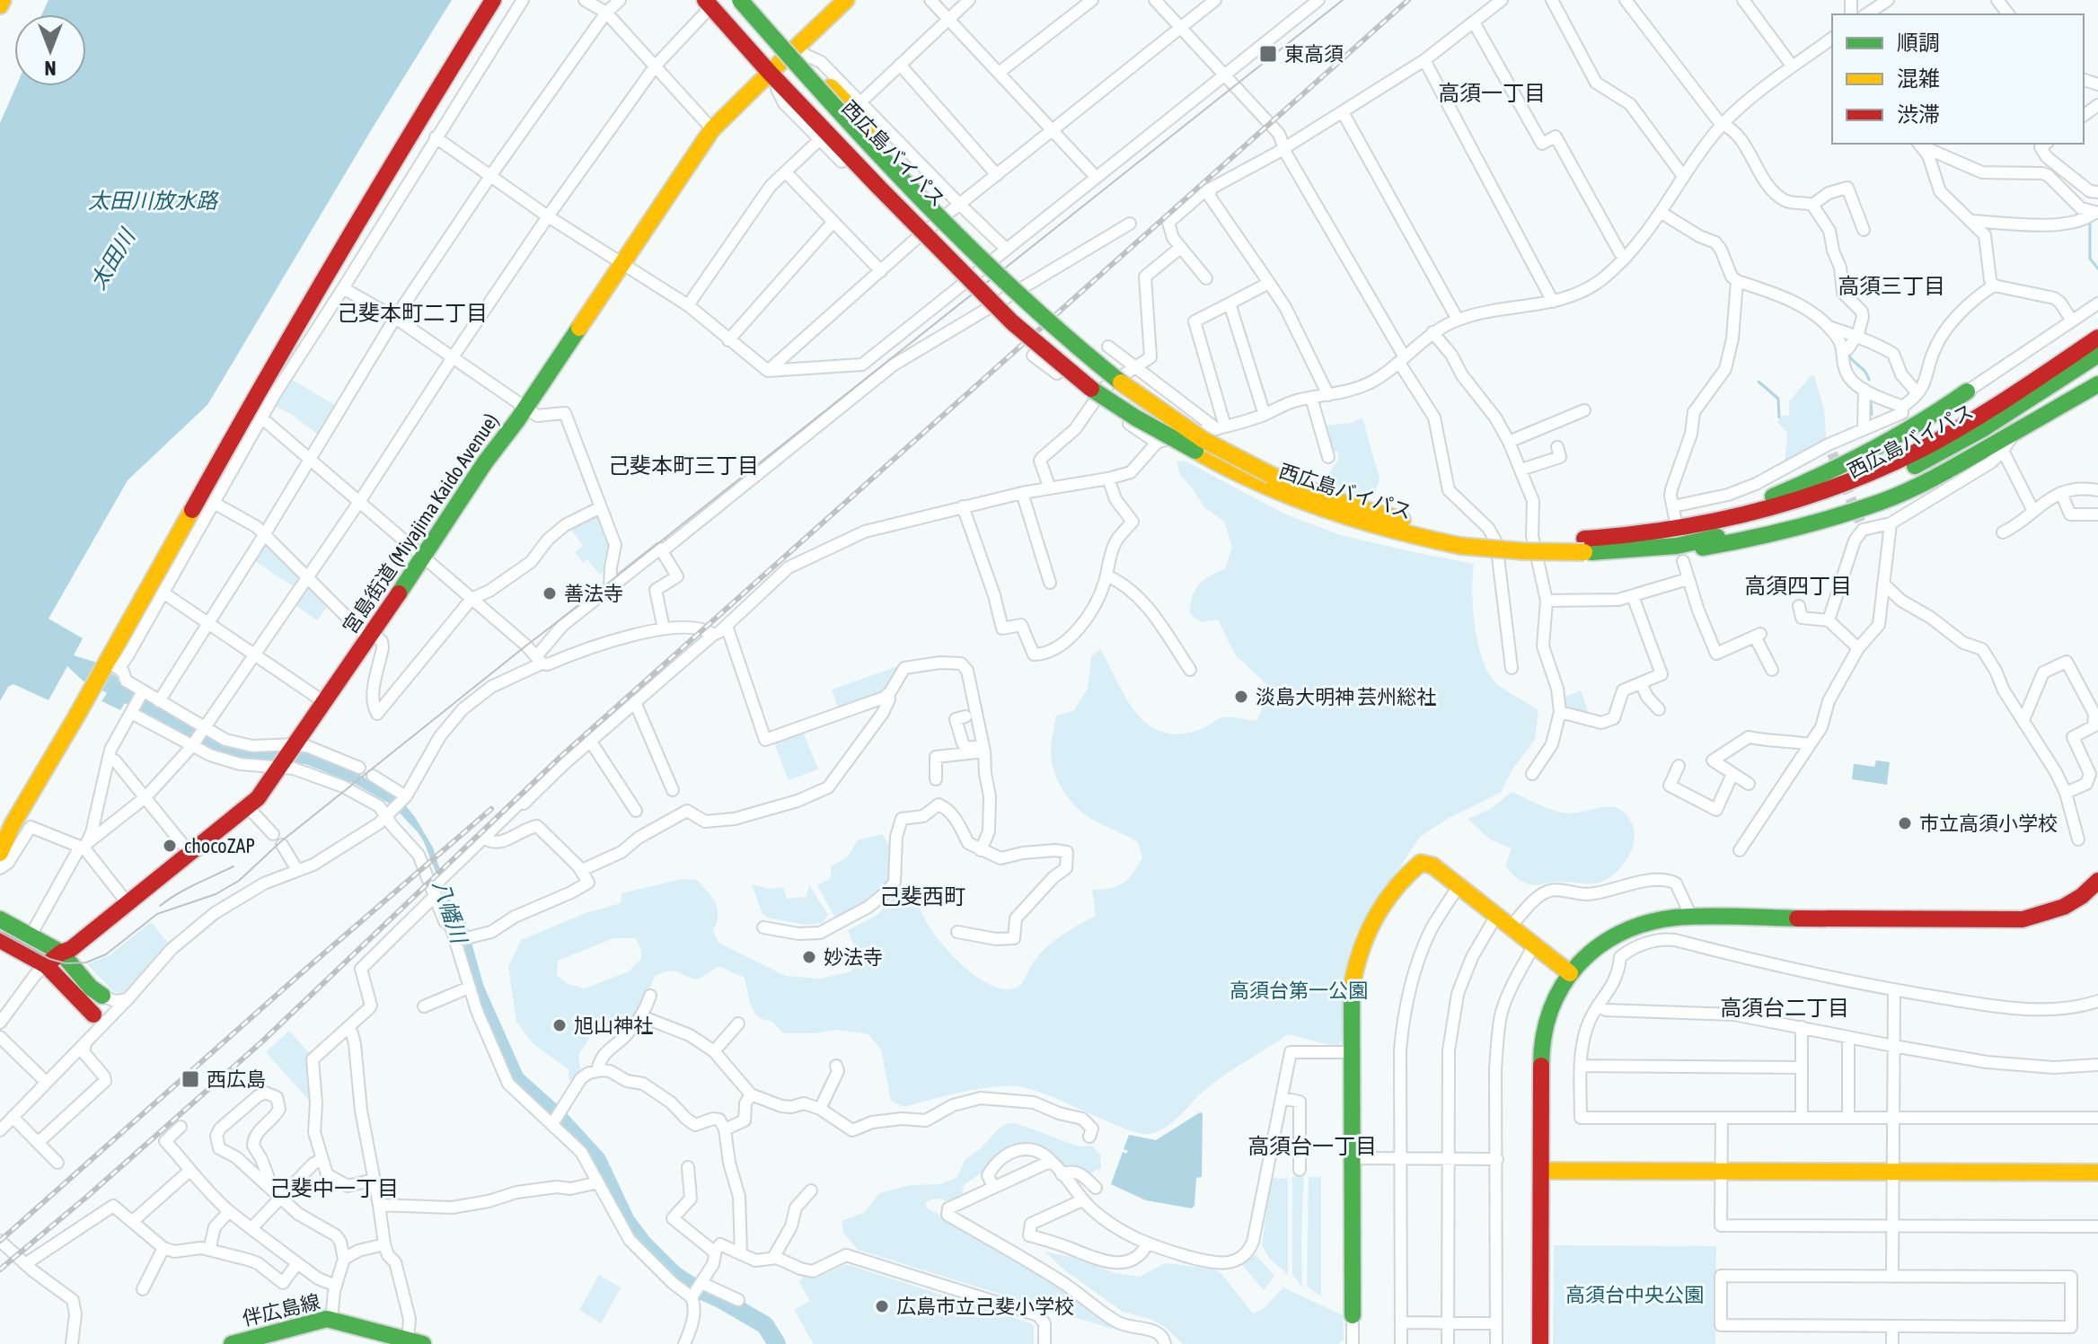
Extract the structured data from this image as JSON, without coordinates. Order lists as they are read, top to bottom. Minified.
{"streets":{"main road":["西広島バイパス","宮島街道 (Miyajima Kaido Avenue)","伴広島線"]},"districts":["高須一丁目","高須三丁目","己斐本町二丁目","己斐本町三丁目","高須四丁目","己斐西町","高須台二丁目","高須台一丁目","己斐中一丁目"],"water":["太田川放水路","太田川","八幡川"],"parks":["高須台第一公園","高須台中央公園"],"places":{"transit":["東高須","西広島"],"other":["善法寺","淡島大明神 芸州総社","市立高須小学校","chocoZAP","妙法寺","旭山神社","広島市立己斐小学校"]},"legend":["順調","混雑","渋滞"],"north":"bottom"}
